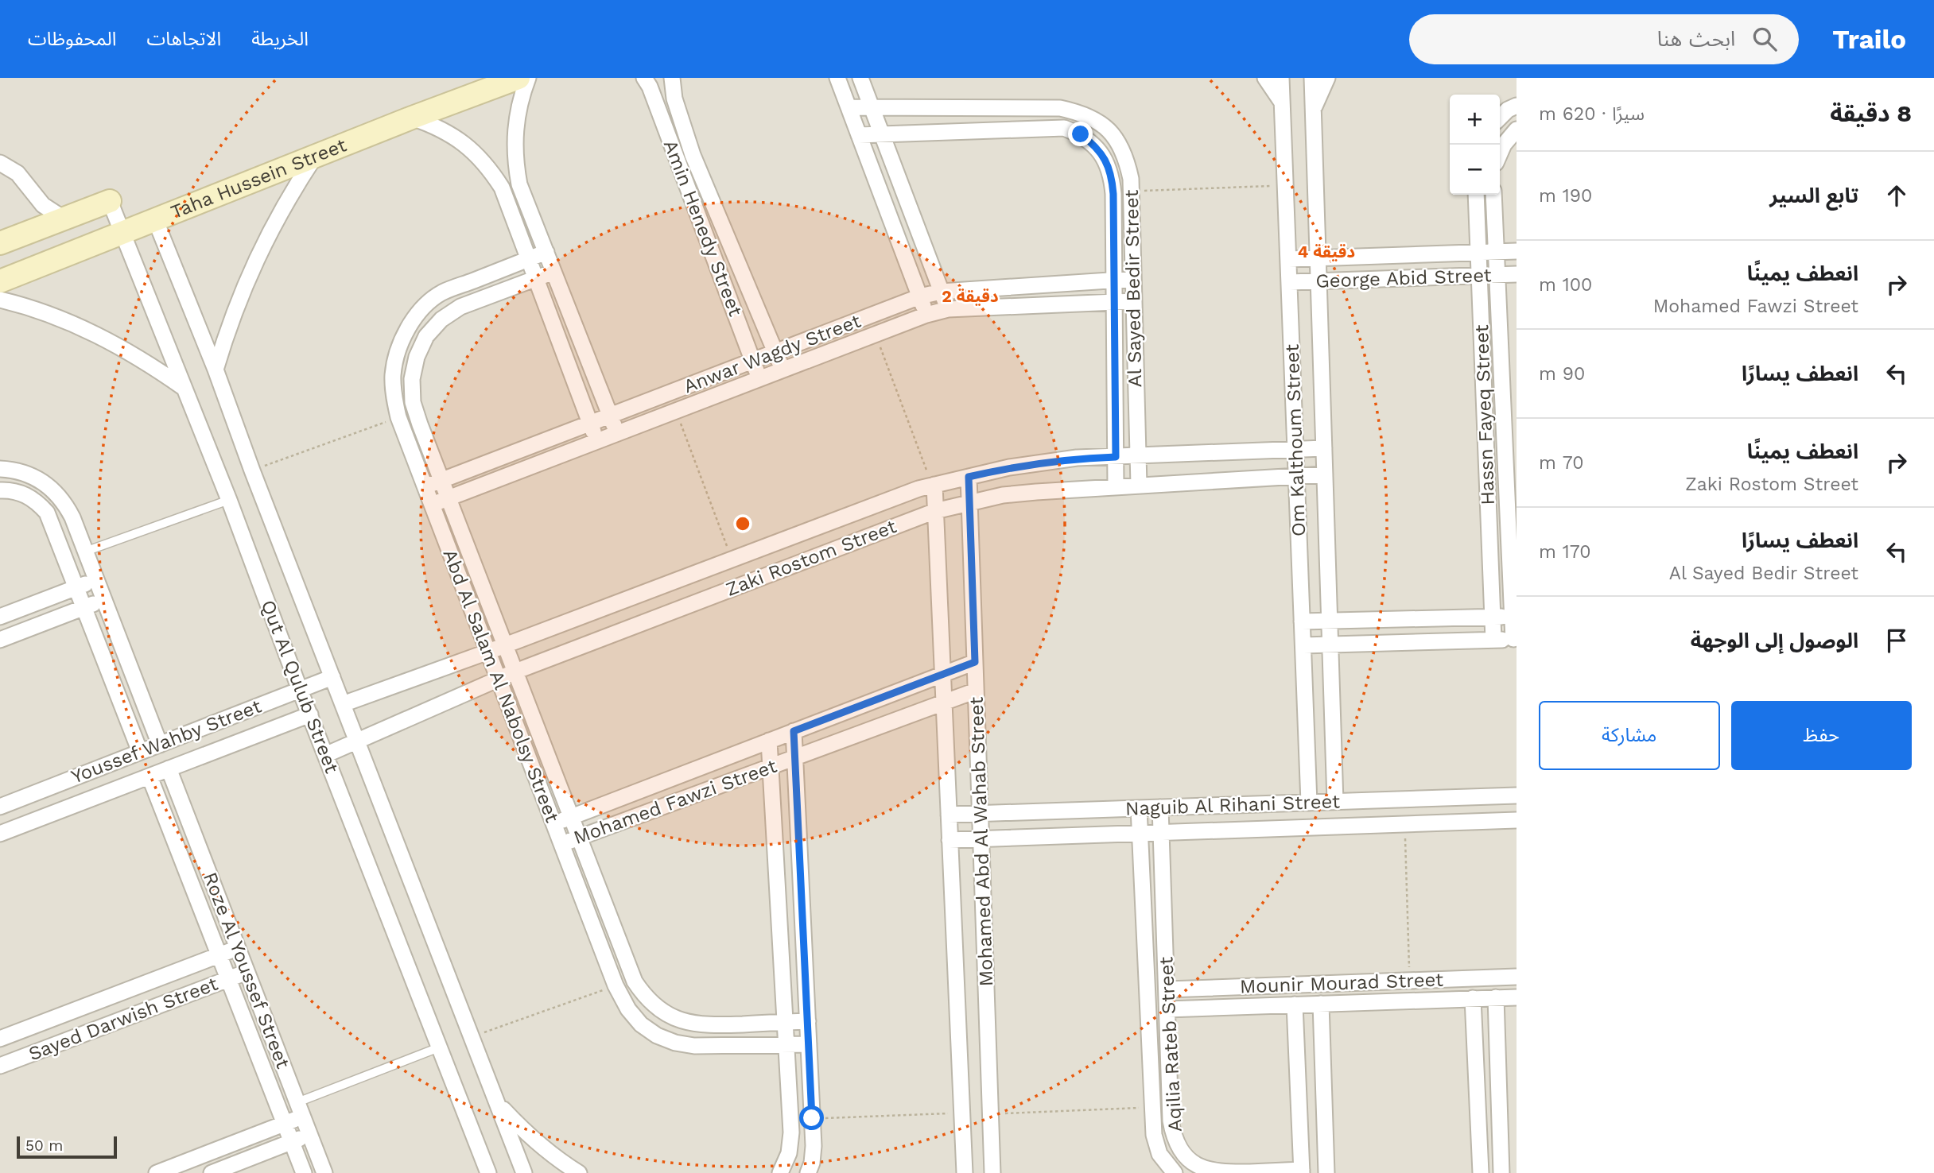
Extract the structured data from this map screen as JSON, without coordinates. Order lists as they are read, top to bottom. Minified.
{"streets":{"street":["Taha Hussein Street","Amin Henedy Street","George Abid Street","Al Sayed Bedir Street","Anwar Wagdy Street","Hassn Fayeq Street","Om Kalthoum Street","Zaki Rostom Street","Abd Al Salam Al Nabolsy Street","Qut Al Qulub Street","Youssef Wahby Street","Mohamed Fawzi Street","Naguib Al Rihani Street","Mohamed Abd Al Wahab Street","Roze Al Youssef Street","Mounir Mourad Street","Sayed Darwish Street","Aqilia Rateb Street"]},"crossings":[["Taha Hussein Street","Qut Al Qulub Street"],["Amin Henedy Street","Anwar Wagdy Street"],["George Abid Street","Hassn Fayeq Street"],["George Abid Street","Om Kalthoum Street"],["Al Sayed Bedir Street","Anwar Wagdy Street"],["Al Sayed Bedir Street","Zaki Rostom Street"],["Anwar Wagdy Street","Abd Al Salam Al Nabolsy Street"],["Om Kalthoum Street","Zaki Rostom Street"],["Om Kalthoum Street","Naguib Al Rihani Street"],["Zaki Rostom Street","Abd Al Salam Al Nabolsy Street"],["Zaki Rostom Street","Qut Al Qulub Street"],["Zaki Rostom Street","Mohamed Abd Al Wahab Street"],["Abd Al Salam Al Nabolsy Street","Mohamed Fawzi Street"],["Qut Al Qulub Street","Youssef Wahby Street"],["Youssef Wahby Street","Roze Al Youssef Street"],["Mohamed Fawzi Street","Mohamed Abd Al Wahab Street"],["Naguib Al Rihani Street","Mohamed Abd Al Wahab Street"],["Naguib Al Rihani Street","Aqilia Rateb Street"],["Roze Al Youssef Street","Sayed Darwish Street"],["Mounir Mourad Street","Aqilia Rateb Street"]],"scale_bar":"50 m","page":{"header":"Trailo","search":"ابحث هنا","nav":["الخريطة","الاتجاهات","المحفوظات"],"heading":["8 دقيقة","سيرًا · 620 m"],"map_buttons":["+","−"],"list":[["تابع السير","190 m"],["انعطف يمينًا","Mohamed Fawzi Street","100 m"],["انعطف يسارًا","90 m"],["انعطف يمينًا","Zaki Rostom Street","70 m"],["انعطف يسارًا","Al Sayed Bedir Street","170 m"],"الوصول إلى الوجهة"],"buttons":["حفظ","مشاركة"],"scale":"50 m"},"rings":["4 دقيقة","2 دقيقة"]}
